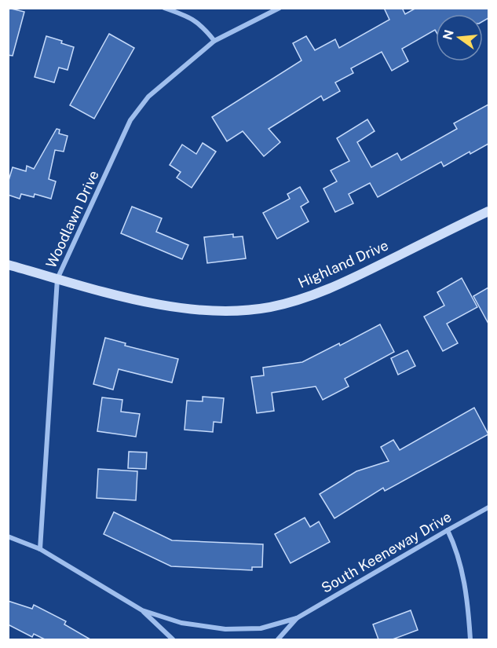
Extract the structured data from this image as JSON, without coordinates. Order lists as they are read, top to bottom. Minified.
{"streets":{"main road":["Highland Drive"],"street":["Woodlawn Drive","South Keeneway Drive"]},"crossings":[["Woodlawn Drive","Highland Drive"]],"north":"left"}
